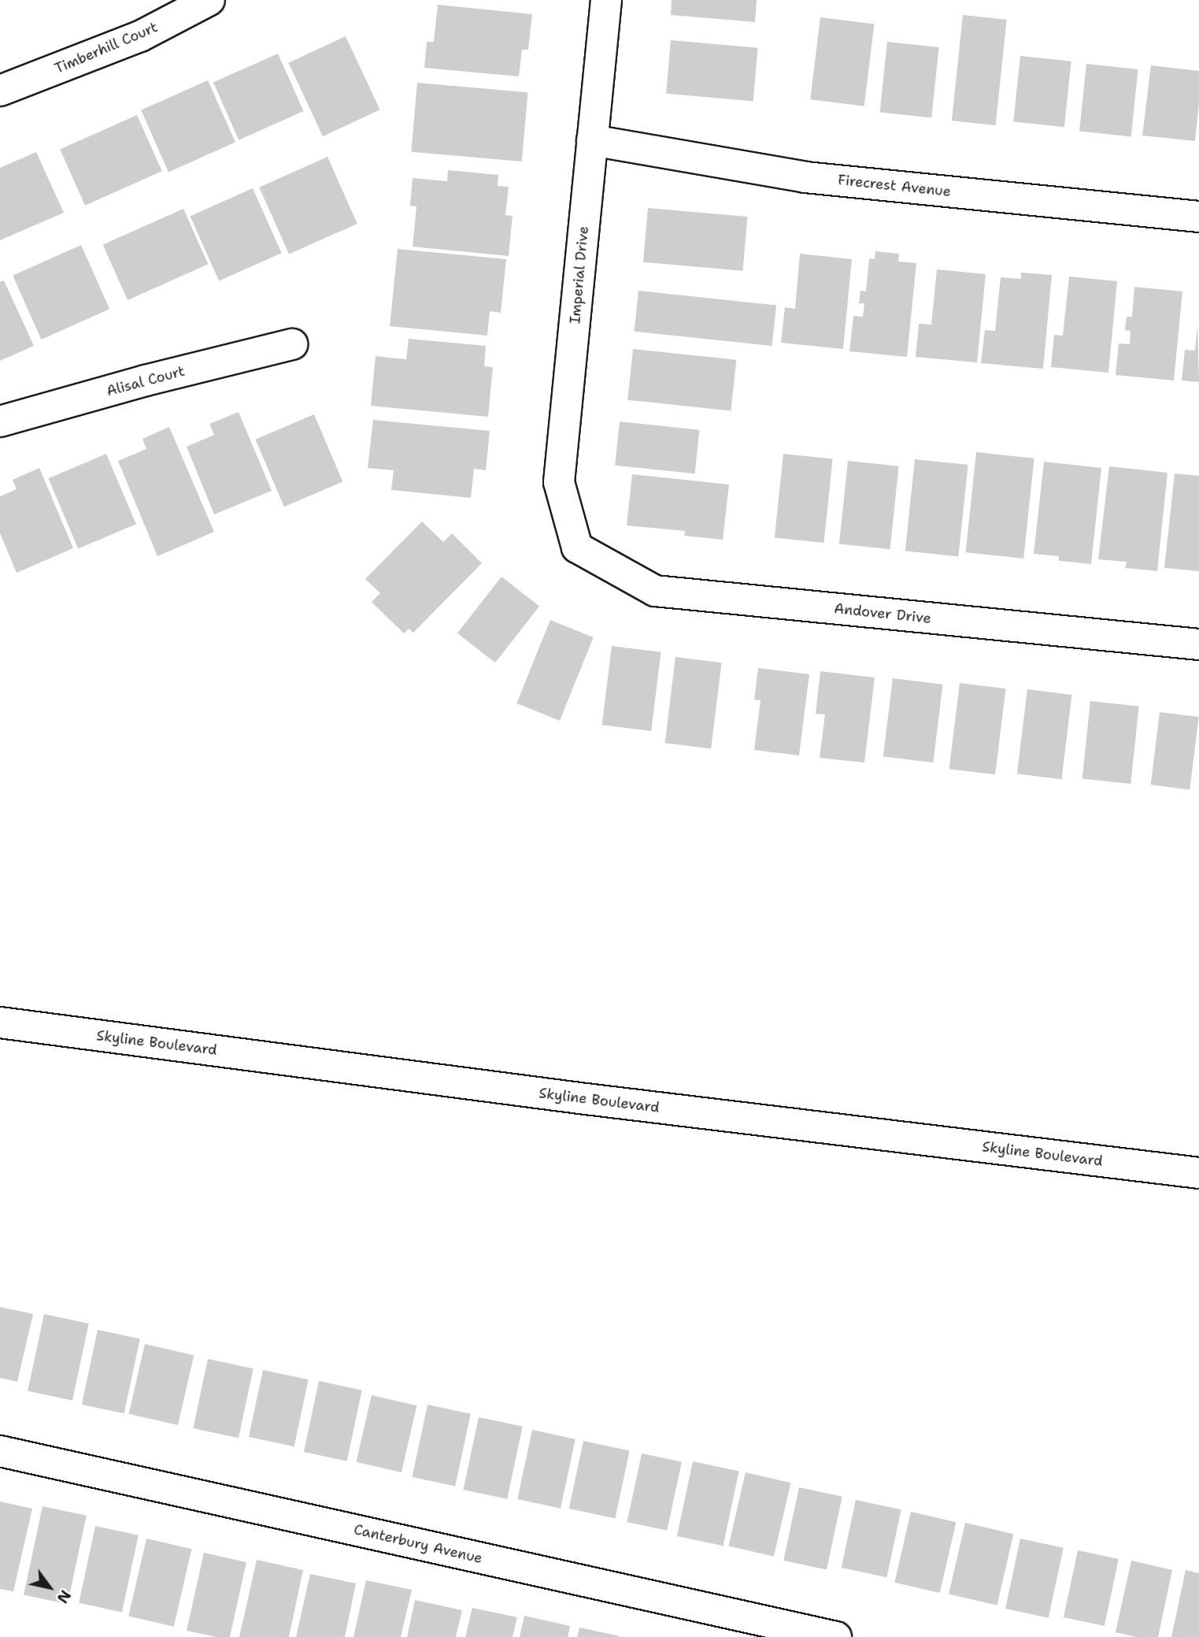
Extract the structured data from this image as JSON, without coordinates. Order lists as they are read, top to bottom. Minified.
{"streets":{"street":["Timberhill Court","Firecrest Avenue","Imperial Drive","Alisal Court","Andover Drive","Skyline Boulevard","Canterbury Avenue"]},"crossings":[["Firecrest Avenue","Imperial Drive"],["Imperial Drive","Andover Drive"]],"north":"bottom right"}
